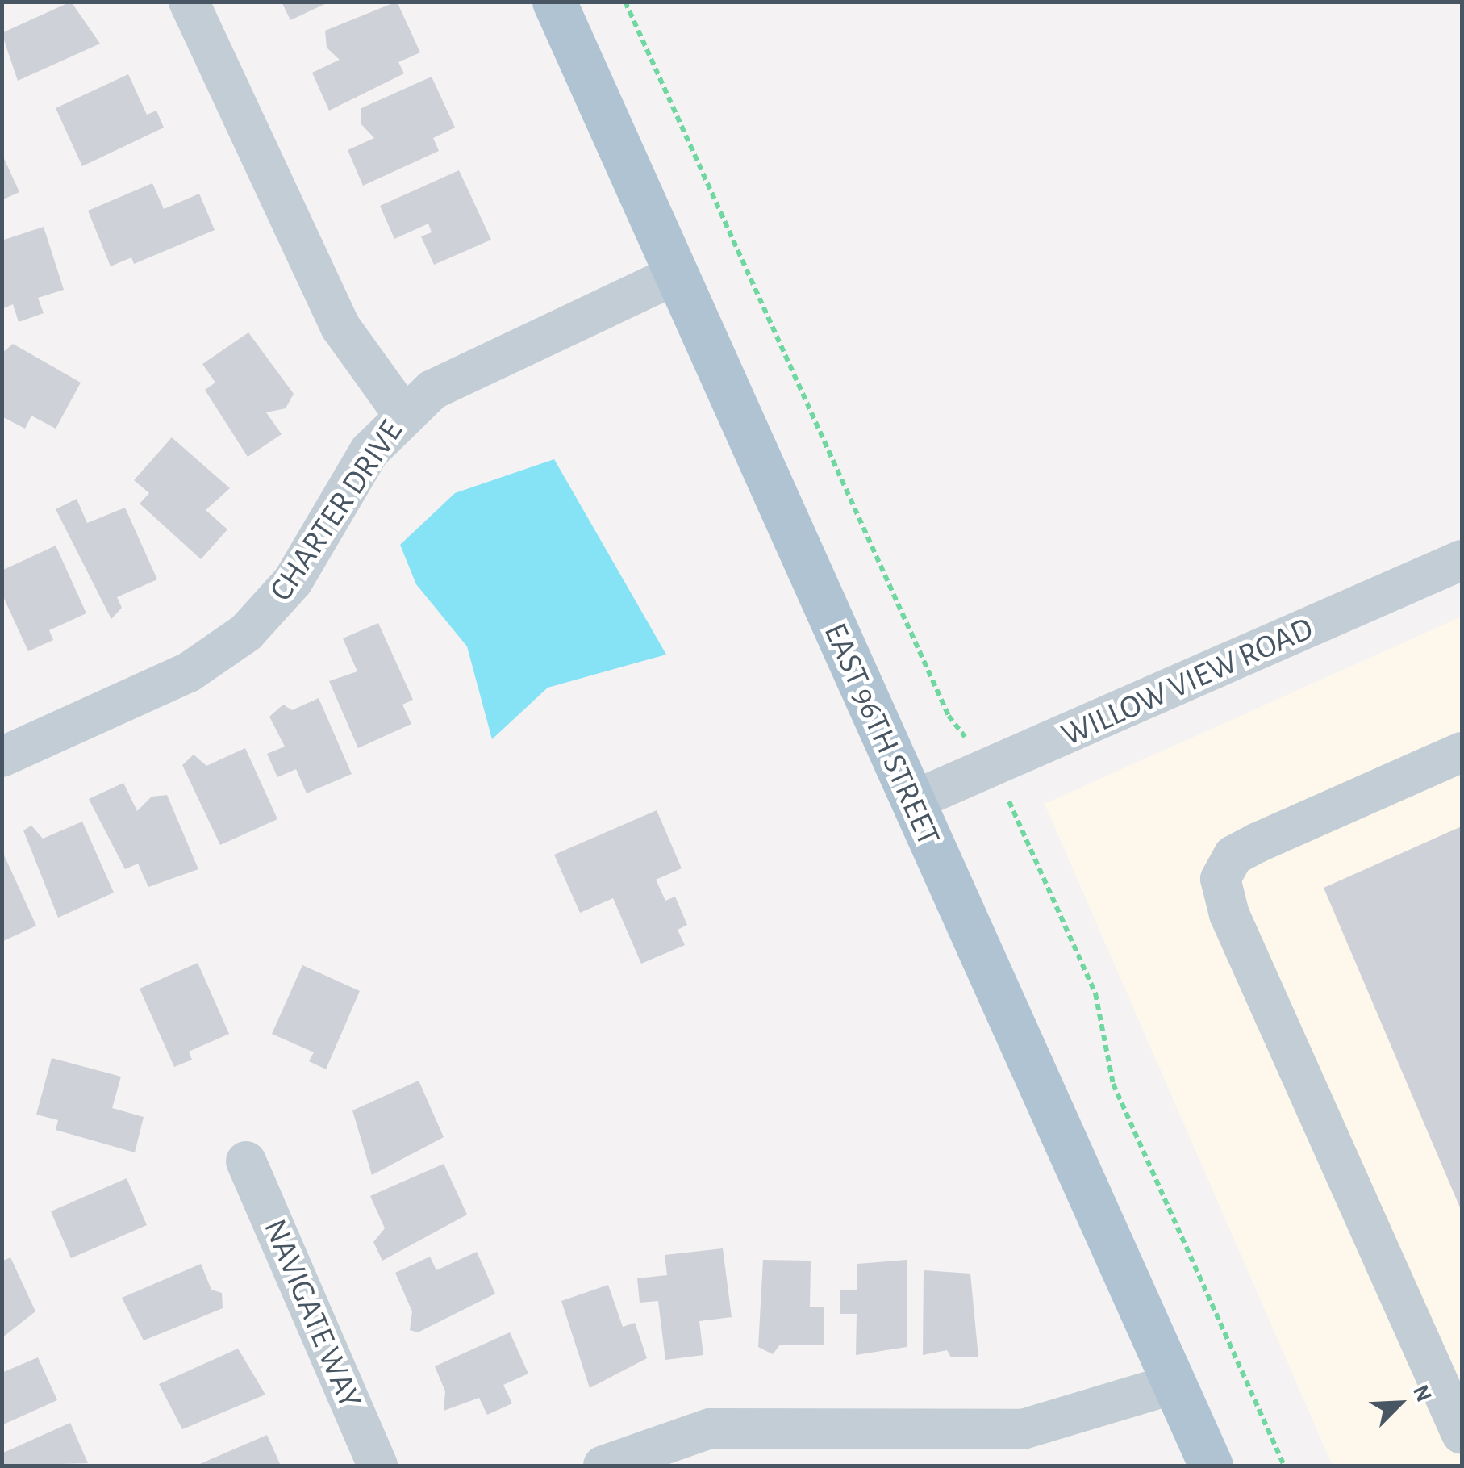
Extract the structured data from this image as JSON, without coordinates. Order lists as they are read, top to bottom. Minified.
{"streets":{"main road":["EAST 96TH STREET"],"street":["CHARTER DRIVE","WILLOW VIEW ROAD","NAVIGATE WAY"]},"crossings":[["CHARTER DRIVE","EAST 96TH STREET"],["WILLOW VIEW ROAD","EAST 96TH STREET"]],"north":"top right"}
